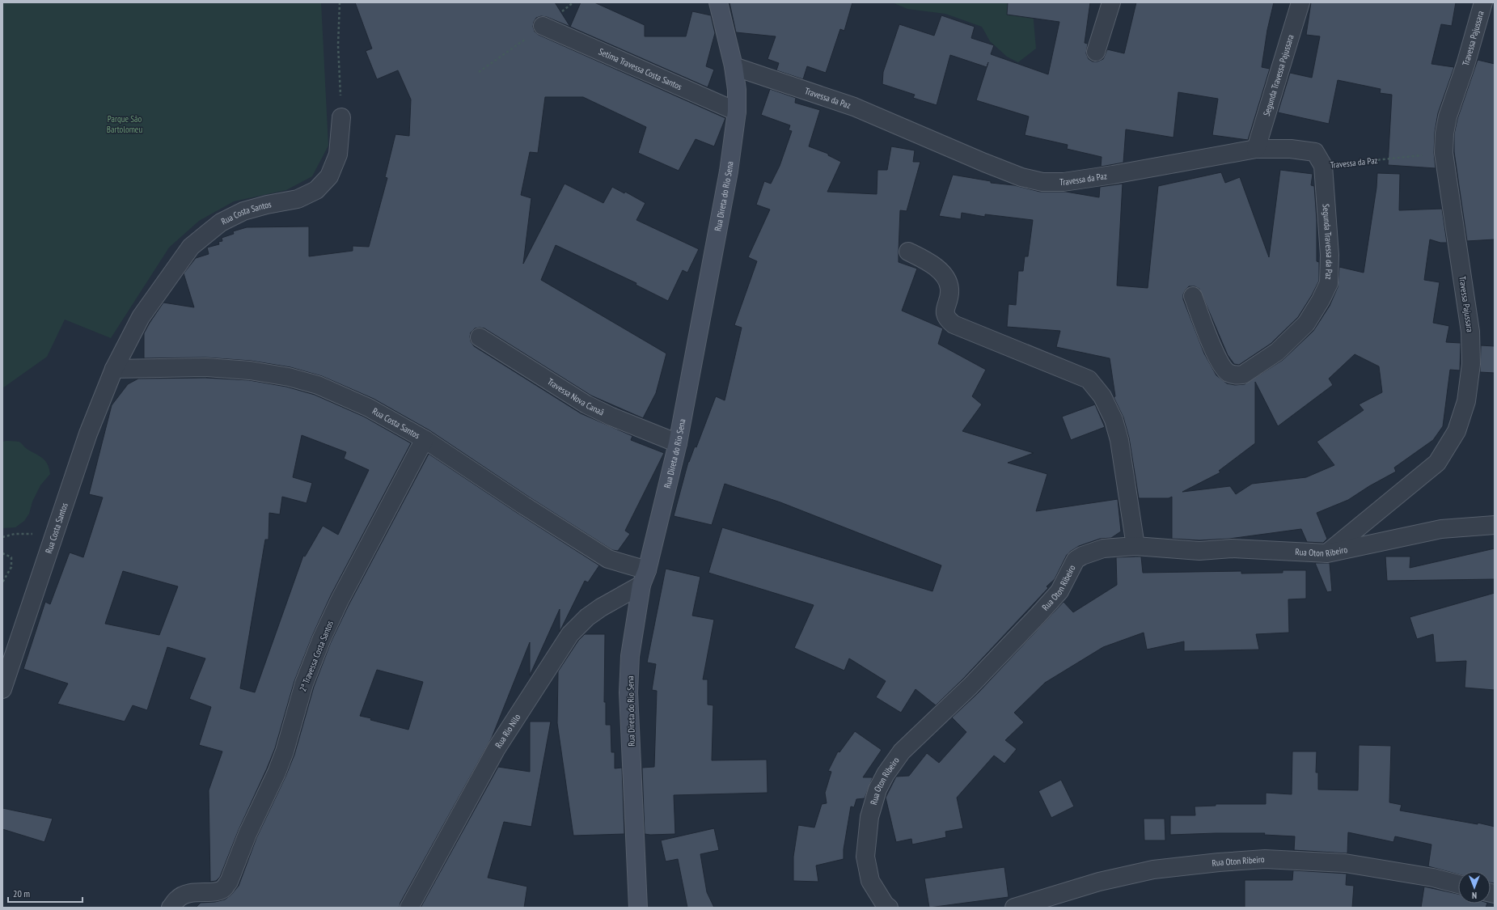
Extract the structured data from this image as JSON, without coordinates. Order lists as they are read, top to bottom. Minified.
{"streets":{"main road":["Rua Direta do Rio Sena"],"street":["Travessa Pajussara","Setima Travessa Costa Santos","Segunda Travessa Pajussara","Travessa da Paz","Rua Costa Santos","Segunda Travessa da Paz","Travessa Nova Canaã","Rua Oton Ribeiro","2ª Travessa Costa Santos","Rua Rio Nilo"]},"crossings":[["Travessa Pajussara","Travessa da Paz"],["Travessa Pajussara","Rua Oton Ribeiro"],["Setima Travessa Costa Santos","Rua Direta do Rio Sena"],["Segunda Travessa Pajussara","Travessa da Paz"],["Travessa da Paz","Rua Direta do Rio Sena"],["Travessa da Paz","Segunda Travessa da Paz"],["Rua Direta do Rio Sena","Rua Costa Santos"],["Rua Direta do Rio Sena","Travessa Nova Canaã"],["Rua Direta do Rio Sena","Rua Rio Nilo"],["Rua Costa Santos","2ª Travessa Costa Santos"],["Rua Costa Santos","Rua Rio Nilo"]],"parks":["Parque São Bartolomeu"],"scale_bar":"20 m","north":"bottom"}
